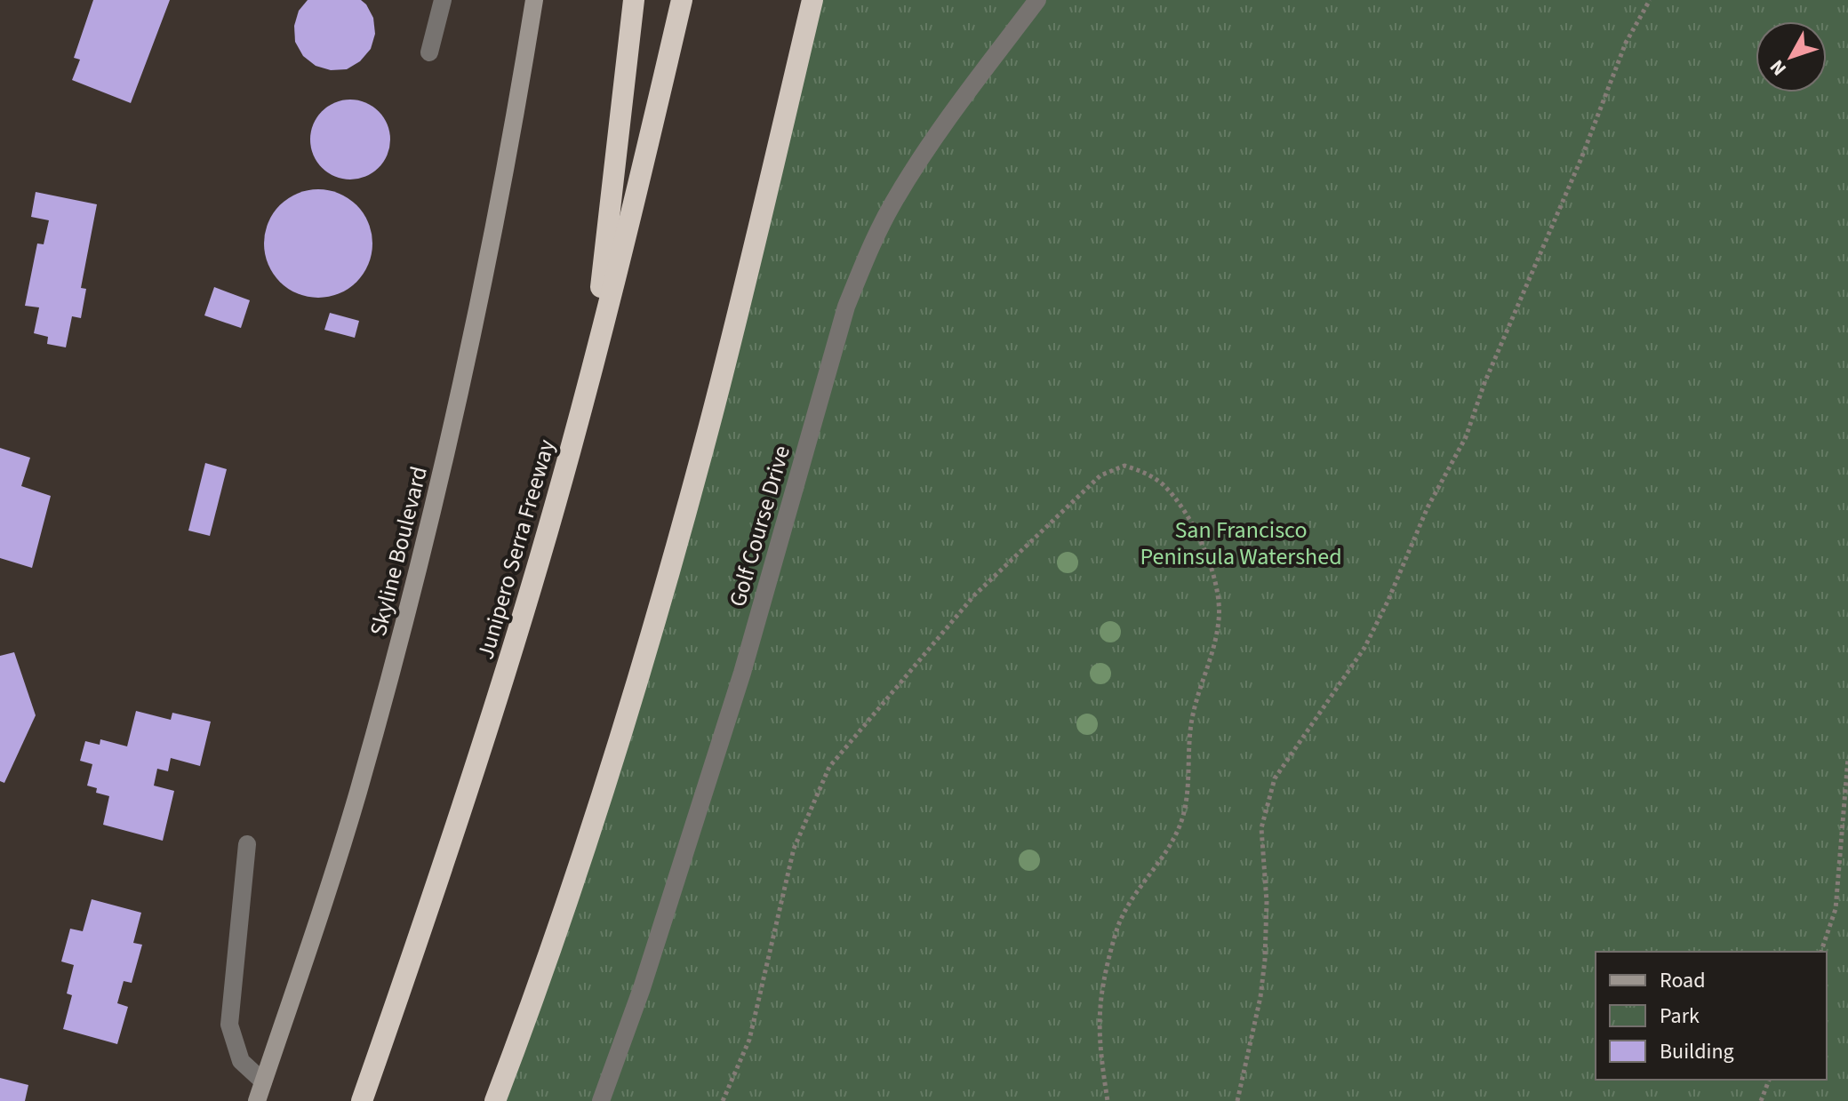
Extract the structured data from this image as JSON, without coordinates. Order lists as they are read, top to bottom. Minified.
{"streets":{"highway":["Junipero Serra Freeway"],"main road":["Skyline Boulevard"],"street":["Golf Course Drive"]},"parks":["San Francisco Peninsula Watershed"],"legend":["Road","Park","Building"],"north":"bottom left"}
